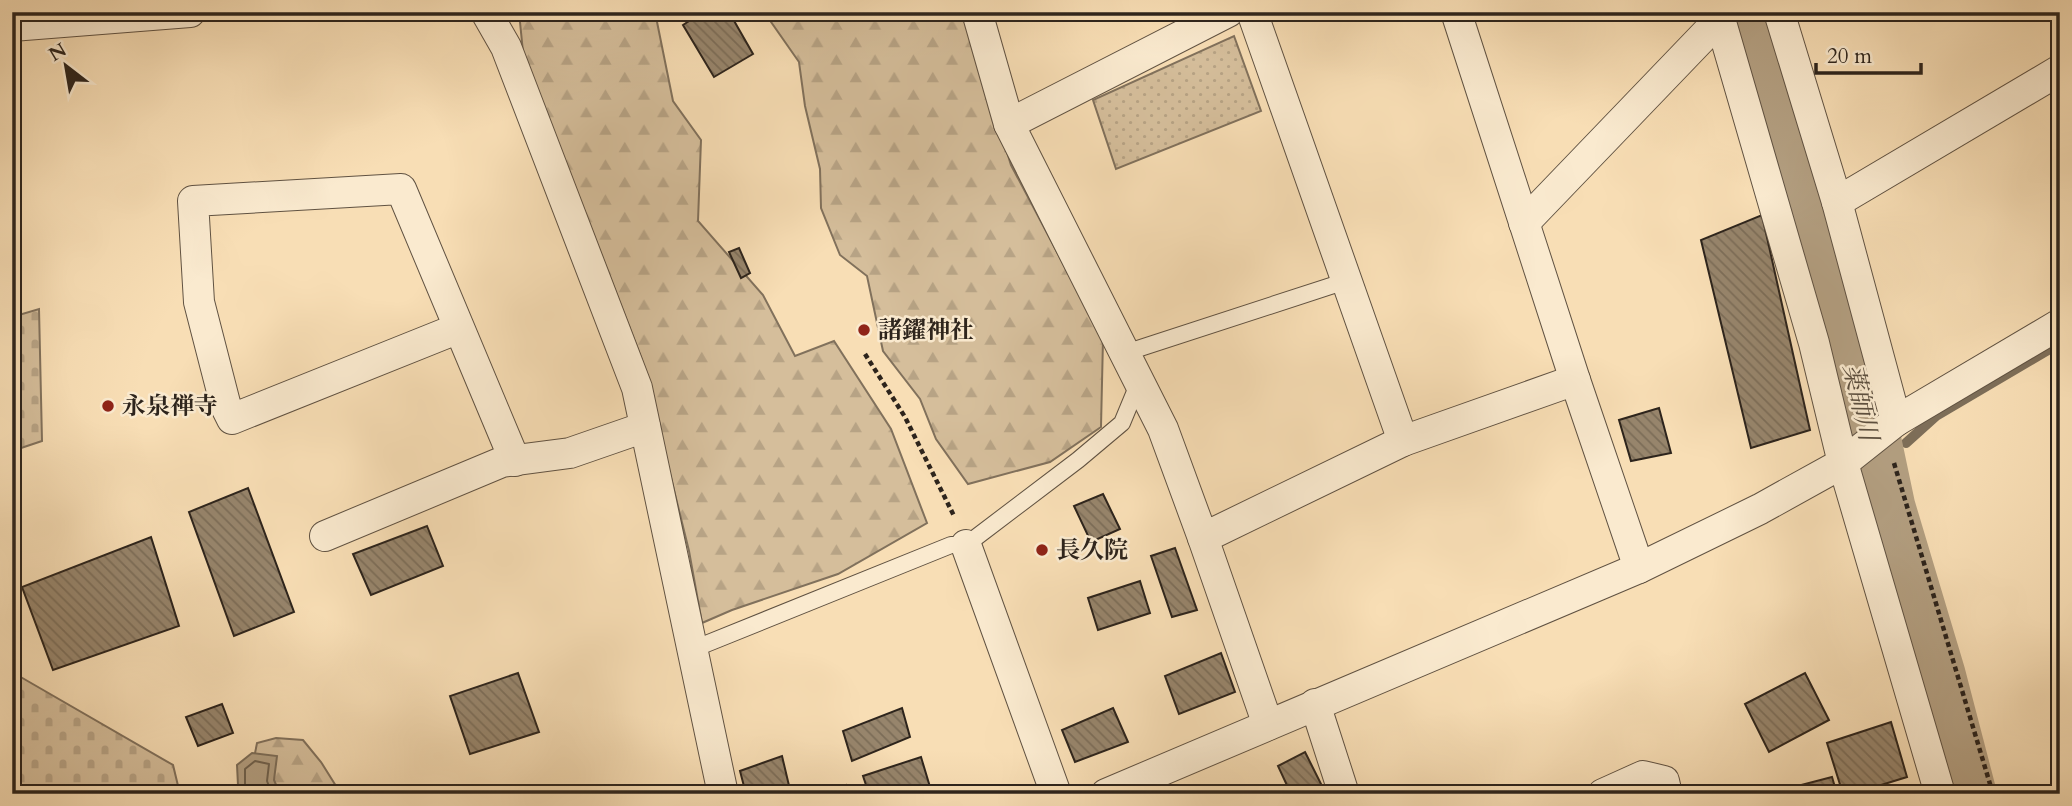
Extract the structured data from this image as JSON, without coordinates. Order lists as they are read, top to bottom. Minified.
{"water":["薬師川"],"places":["諸鑃神社","永泉禅寺","長久院"],"scale_bar":"20 m","north":"top left"}
